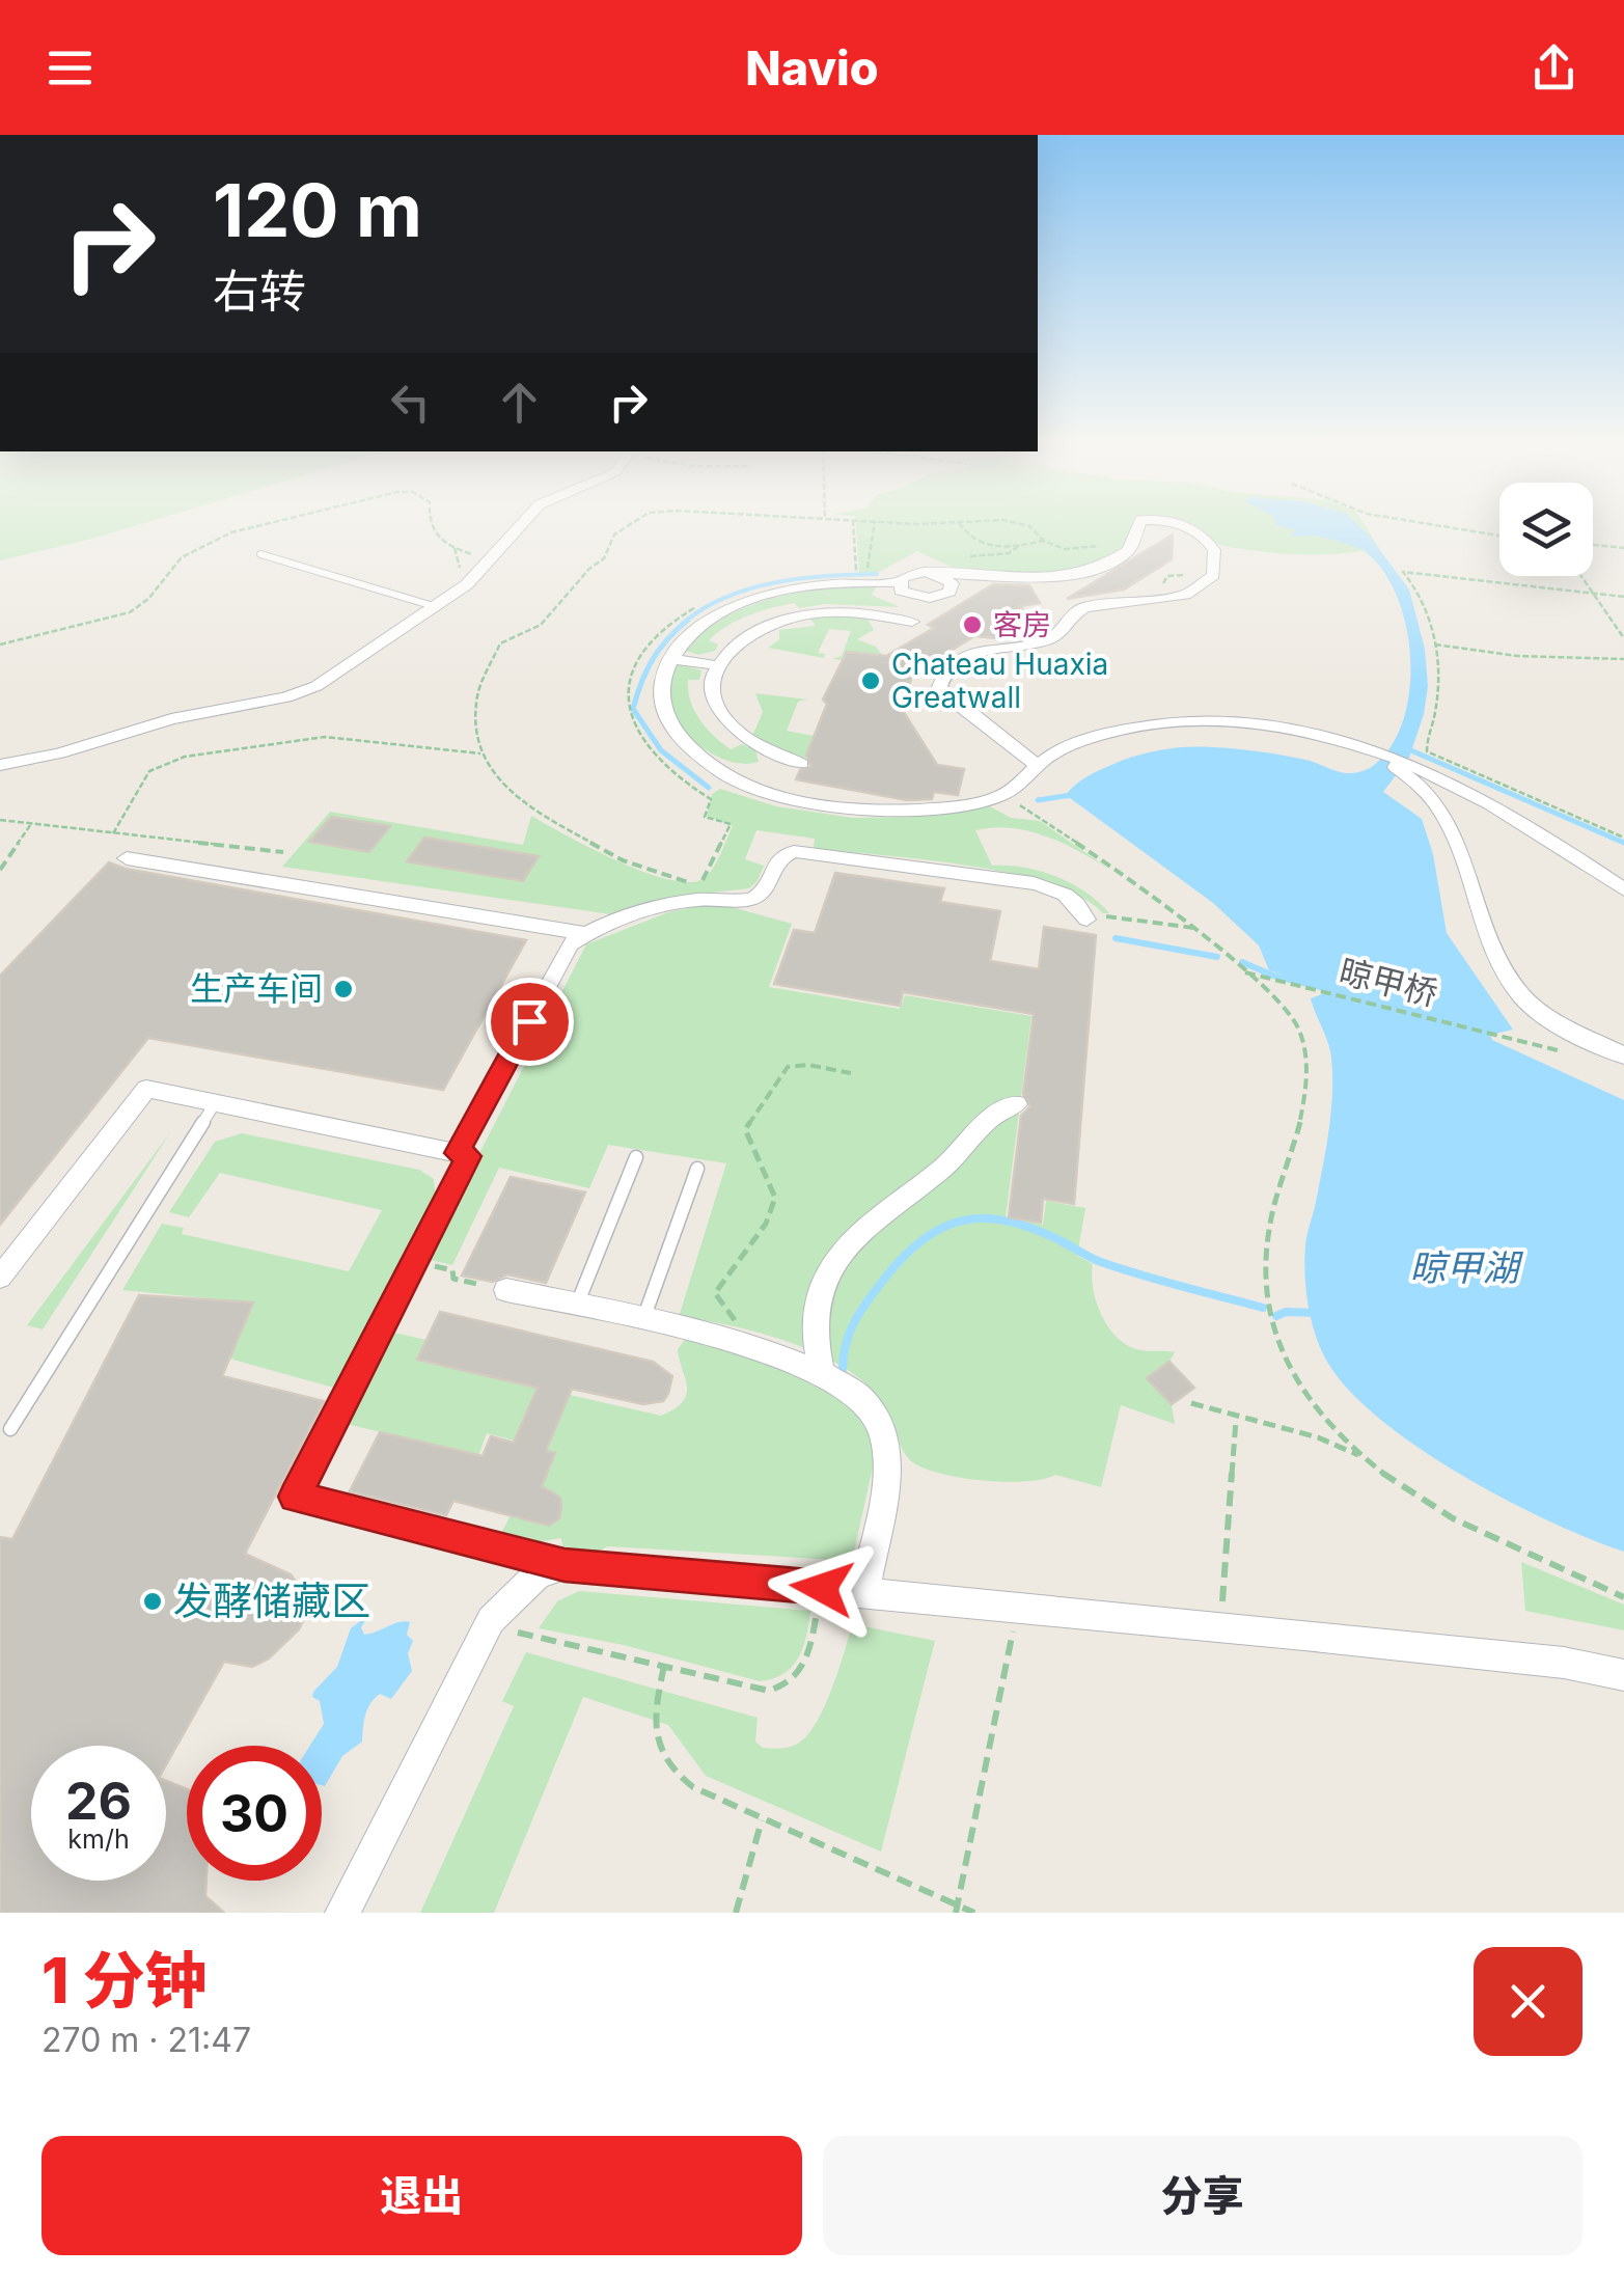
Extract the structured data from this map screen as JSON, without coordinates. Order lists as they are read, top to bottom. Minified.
{"streets":{"path":["晾甲桥"]},"water":["晾甲湖"],"places":["客房","Chateau Huaxia Greatwall","生产车间","发酵储藏区"],"page":{"header":"Navio","turn":["120 m","右转"],"speed":"26 km/h","limit":"30","heading":["1 分钟","270 m · 21:47"],"buttons":["退出","分享"]}}
